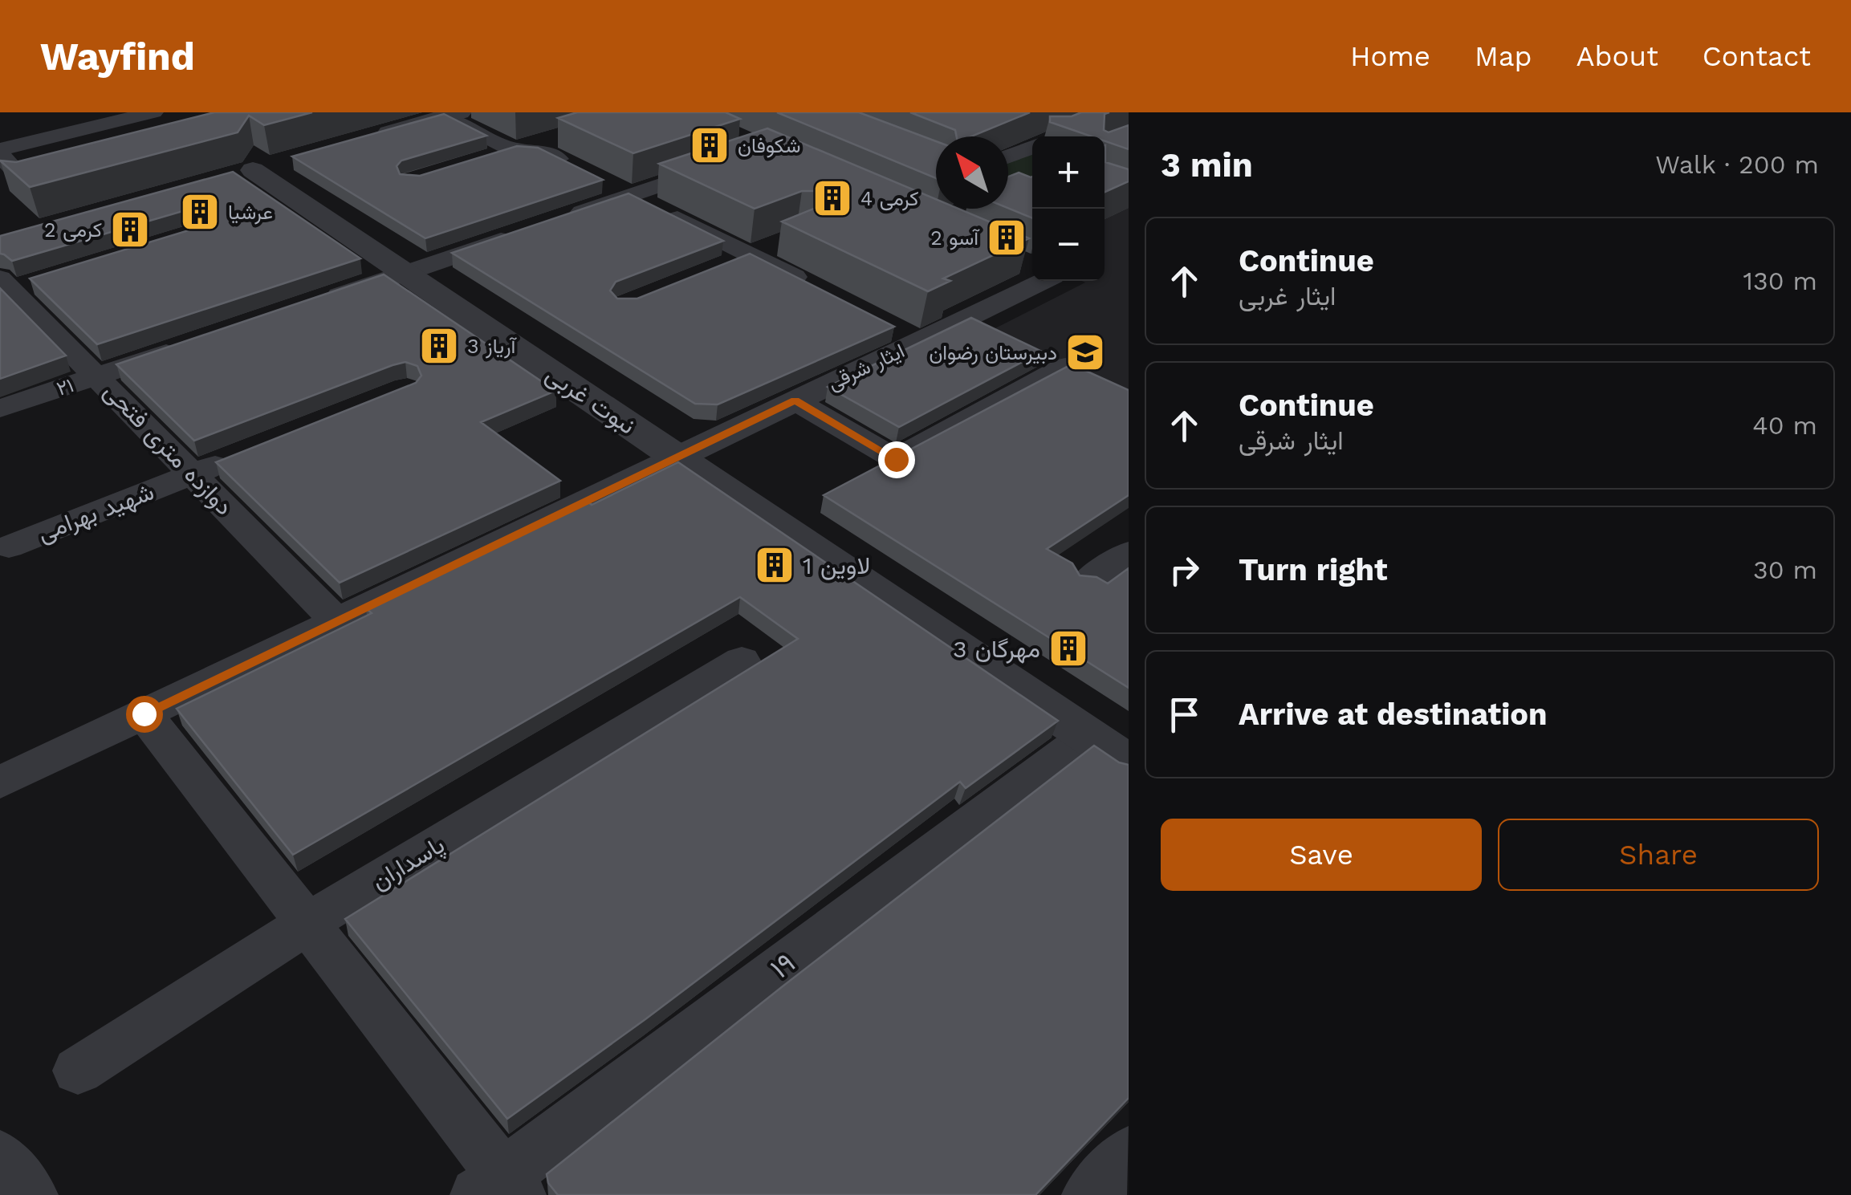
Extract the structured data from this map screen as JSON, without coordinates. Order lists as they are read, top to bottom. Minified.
{"streets":{"street":["ایثار شرقی","۲۱","نبوت غربی","دوازده متری فتحی","شهید بهرامی","پاسداران","۱۹"]},"crossings":[["ایثار شرقی","نبوت غربی"],["ایثار شرقی","دوازده متری فتحی"],["۲۱","دوازده متری فتحی"],["نبوت غربی","۱۹"],["دوازده متری فتحی","شهید بهرامی"]],"places":{"building":["شکوفان","کرمی 4","عرشیا","کرمی 2","آسو 2","آریاز 3","لاوین 1","مهرگان 3"],"school or university":["دبیرستان رضوان"]},"north":"top left","page":{"header":"Wayfind","nav":["Home","Map","About","Contact"],"heading":["3 min","Walk · 200 m"],"map_buttons":["+","−"],"list":[["Continue","ایثار غربی","130 m"],["Continue","ایثار شرقی","40 m"],["Turn right","30 m"],"Arrive at destination"],"buttons":["Save","Share"]}}
